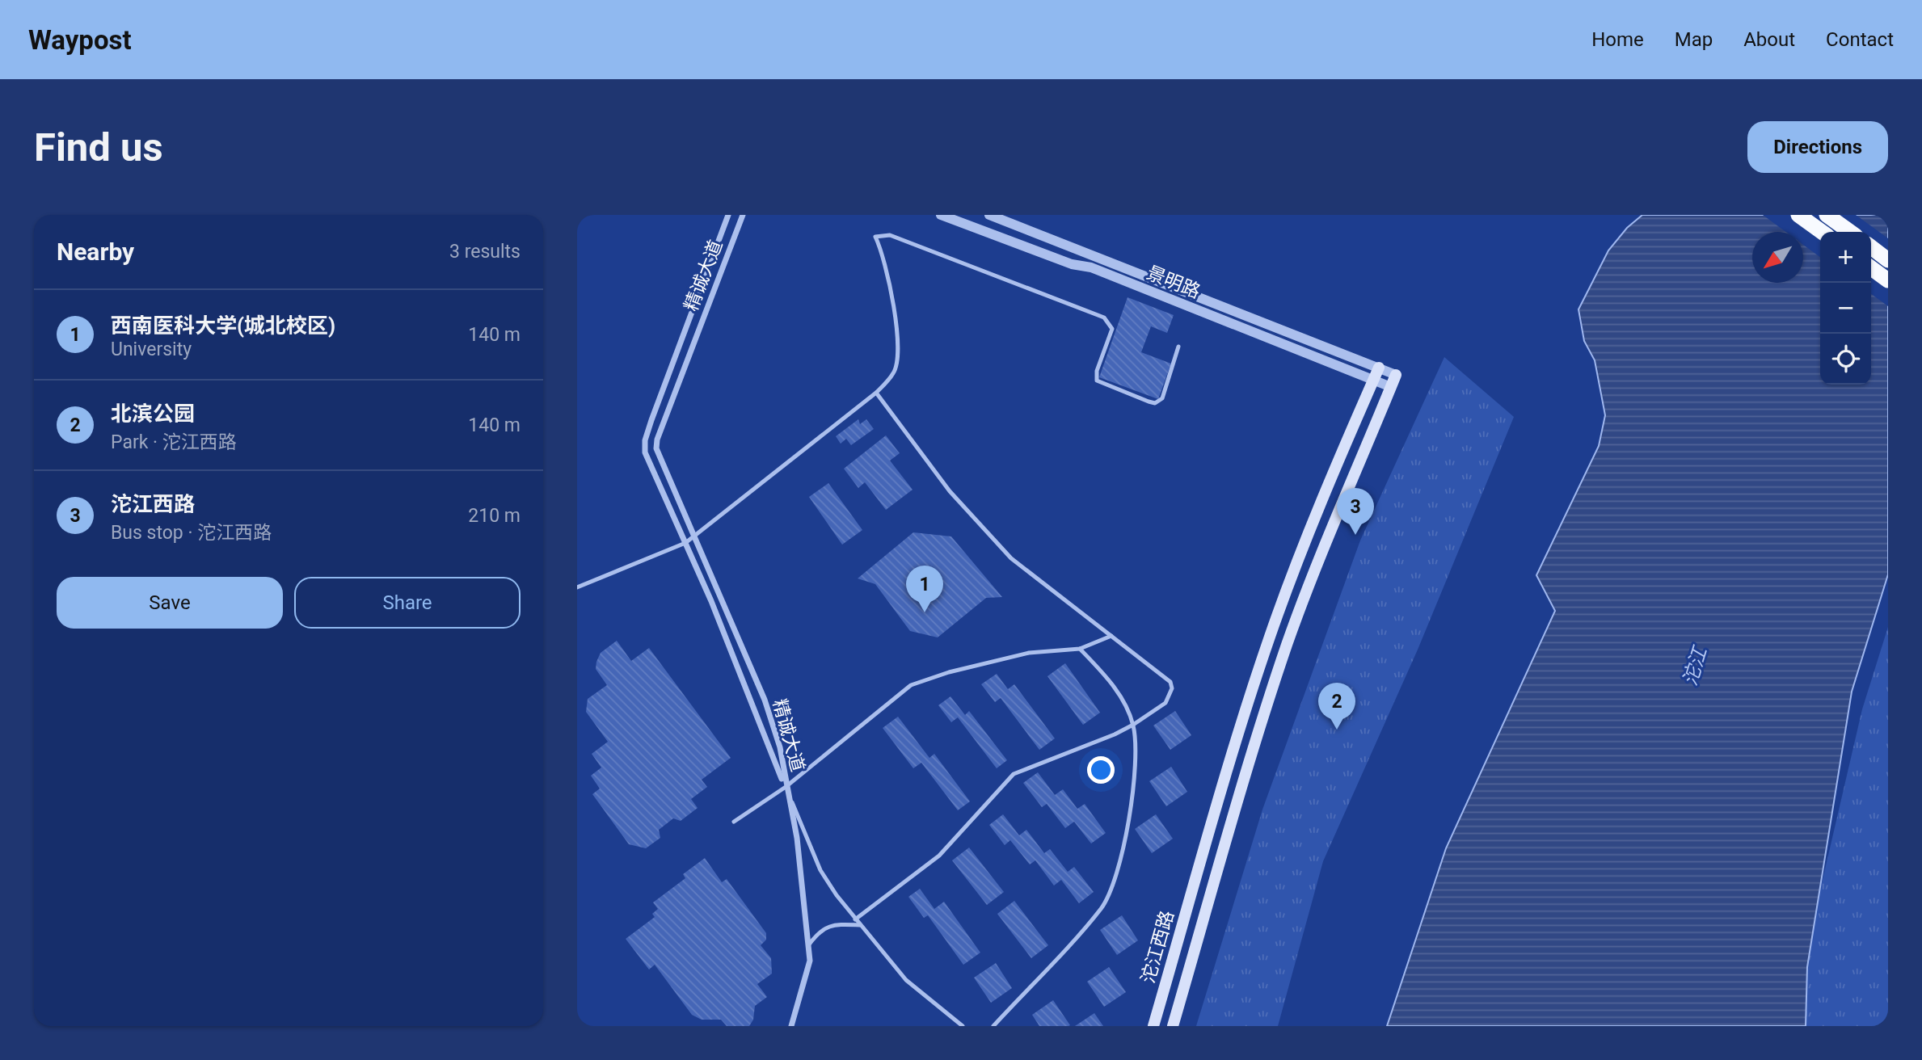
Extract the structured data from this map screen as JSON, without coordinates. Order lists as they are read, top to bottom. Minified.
{"streets":{"main road":["沱江西路"],"street":["精诚大道","景明路"]},"crossings":[["景明路","沱江西路"]],"water":["沱江"],"north":"bottom left","page":{"header":"Waypost","nav":["Home","Map","About","Contact"],"buttons":["Directions",["Save","Share"]],"title":"Find us","heading":["Nearby","3 results"],"map_buttons":["+","−"],"list":[{"mark":"1","name":"西南医科大学(城北校区)","note":"University","value":"140 m"},{"mark":"2","name":"北滨公园","note":"Park · 沱江西路","value":"140 m"},{"mark":"3","name":"沱江西路","note":"Bus stop · 沱江西路","value":"210 m"}],"pins":["3","1","2"]}}
